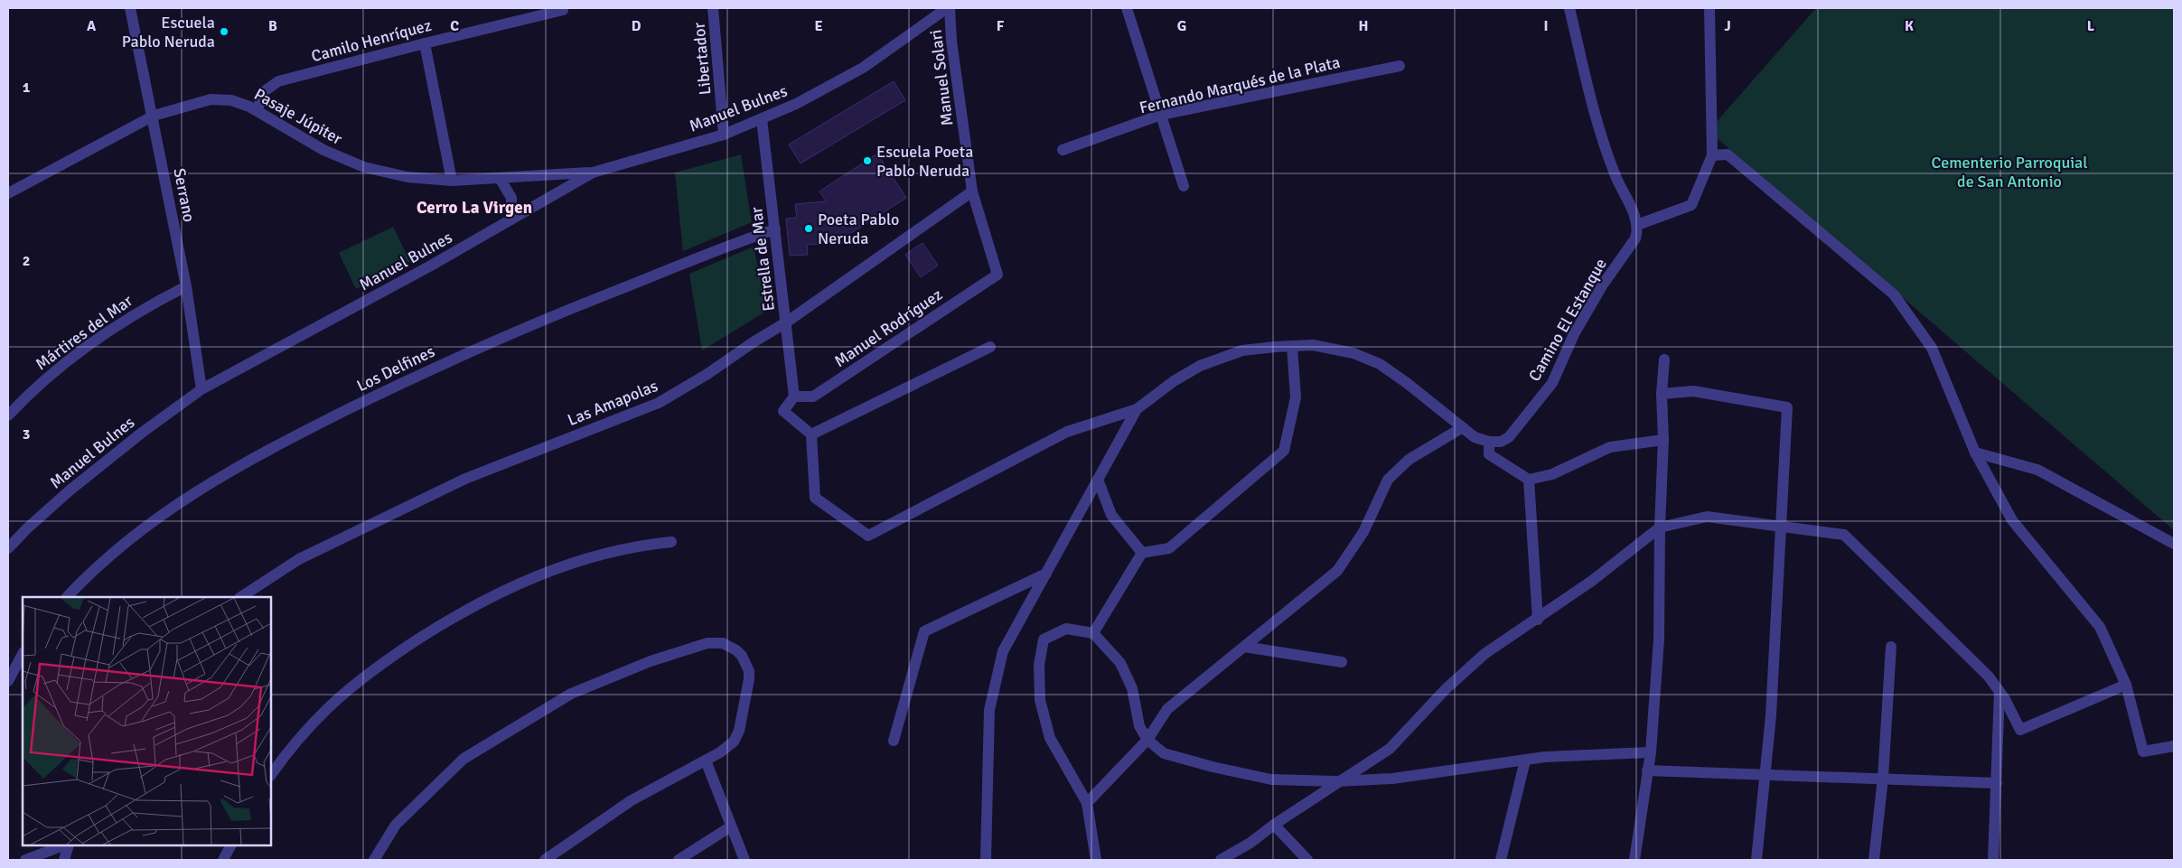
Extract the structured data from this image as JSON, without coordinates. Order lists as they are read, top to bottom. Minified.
{"streets":{"street":["Camilo Henríquez","Libertador","Manuel Solari","Fernando Marqués de la Plata","Manuel Bulnes","Pasaje Júpiter","Serrano","Estrella de Mar","Camino El Estanque","Manuel Rodríguez","Mártires del Mar","Los Delfines","Las Amapolas"]},"crossings":[["Camilo Henríquez","Pasaje Júpiter"],["Libertador","Manuel Bulnes"],["Manuel Solari","Manuel Bulnes"],["Manuel Solari","Manuel Rodríguez"],["Manuel Solari","Las Amapolas"],["Manuel Bulnes","Pasaje Júpiter"],["Manuel Bulnes","Serrano"],["Manuel Bulnes","Estrella de Mar"],["Pasaje Júpiter","Serrano"],["Serrano","Mártires del Mar"],["Estrella de Mar","Manuel Rodríguez"],["Estrella de Mar","Los Delfines"],["Estrella de Mar","Las Amapolas"]],"districts":["Cerro La Virgen"],"parks":["Cementerio Parroquial de San Antonio"],"places":["Escuela Pablo Neruda","Escuela Poeta Pablo Neruda","Poeta Pablo Neruda"],"grid":{"columns":["A","B","C","D","E","F","G","H","I","J","K","L"],"rows":["1","2","3"]}}
